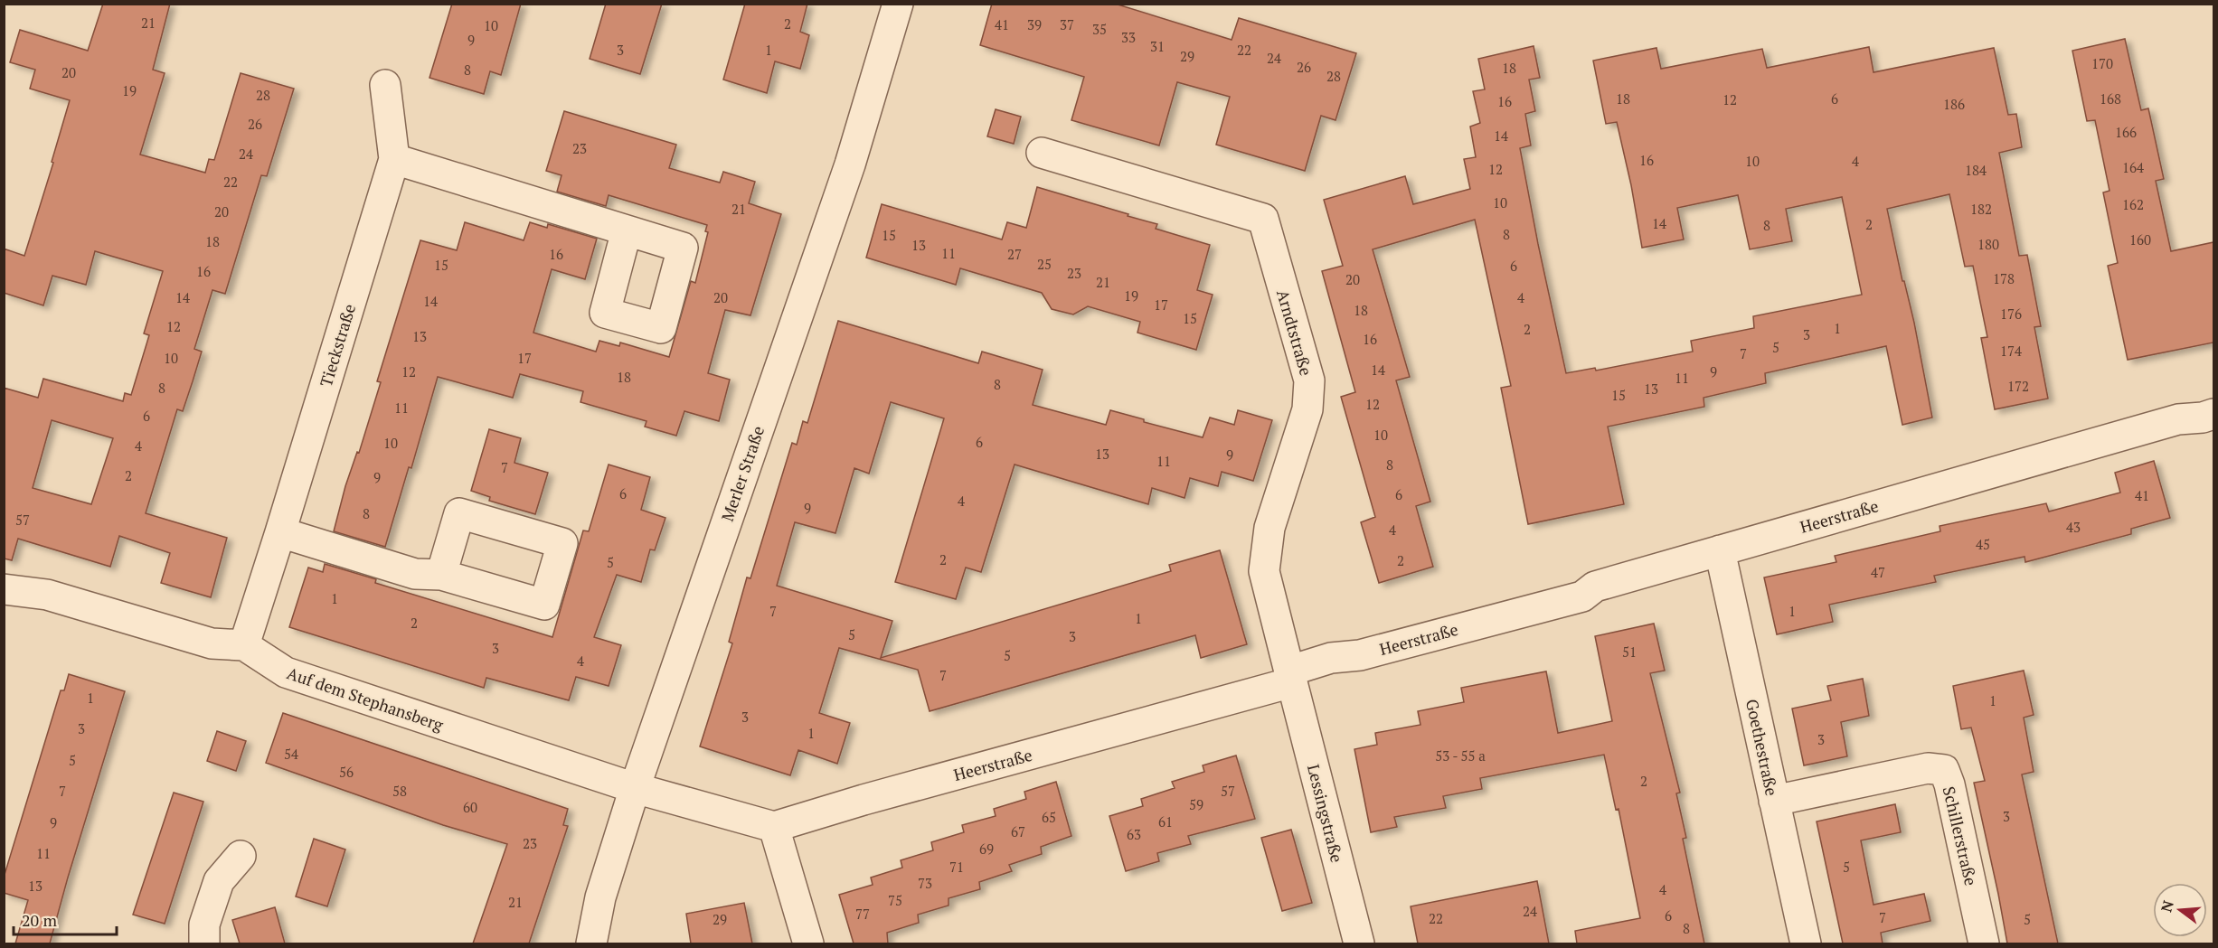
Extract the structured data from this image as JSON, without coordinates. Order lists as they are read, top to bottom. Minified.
{"streets":{"street":["Arndtstraße","Tieckstraße","Merler Straße","Heerstraße","Auf dem Stephansberg","Goethestraße","Lessingstraße","Schillerstraße"]},"crossings":[["Arndtstraße","Heerstraße"],["Arndtstraße","Lessingstraße"],["Tieckstraße","Auf dem Stephansberg"],["Merler Straße","Auf dem Stephansberg"],["Heerstraße","Goethestraße"],["Heerstraße","Lessingstraße"],["Goethestraße","Schillerstraße"]],"house_numbers":["21","2","41","39","37","10","35","33","9","31","3","1","22","29","24","170","26","18","8","20","28","19","28","18","6","168","12","16","186","26","166","14","23","24","16","10","4","164","12","184","22","10","162","21","182","20","14","2","8","8","15","160","18","180","13","11","16","27","25","15","6","16","23","178","20","21","19","14","20","4","14","17","18","176","15","12","1","2","3","13","16","5","174","7","10","17","14","12","9","18","11","8","172","8","13","15","12","11","6","10","6","10","4","13","9","11","8","7","2","9","6","6","41","4","9","8","57","43","4","45","2","2","5","47","1","7","1","1","2","5","3","3","51","5","4","7","1","1","3","3","1","3","54","53 - 55 a","5","56","2","7","58","57","59","60","3","65","61","9","67","63","23","69","11","71","5","73","13","4","75","21","24","77","6","7","22","29","5","8"],"scale_bar":"20 m","north":"left"}
